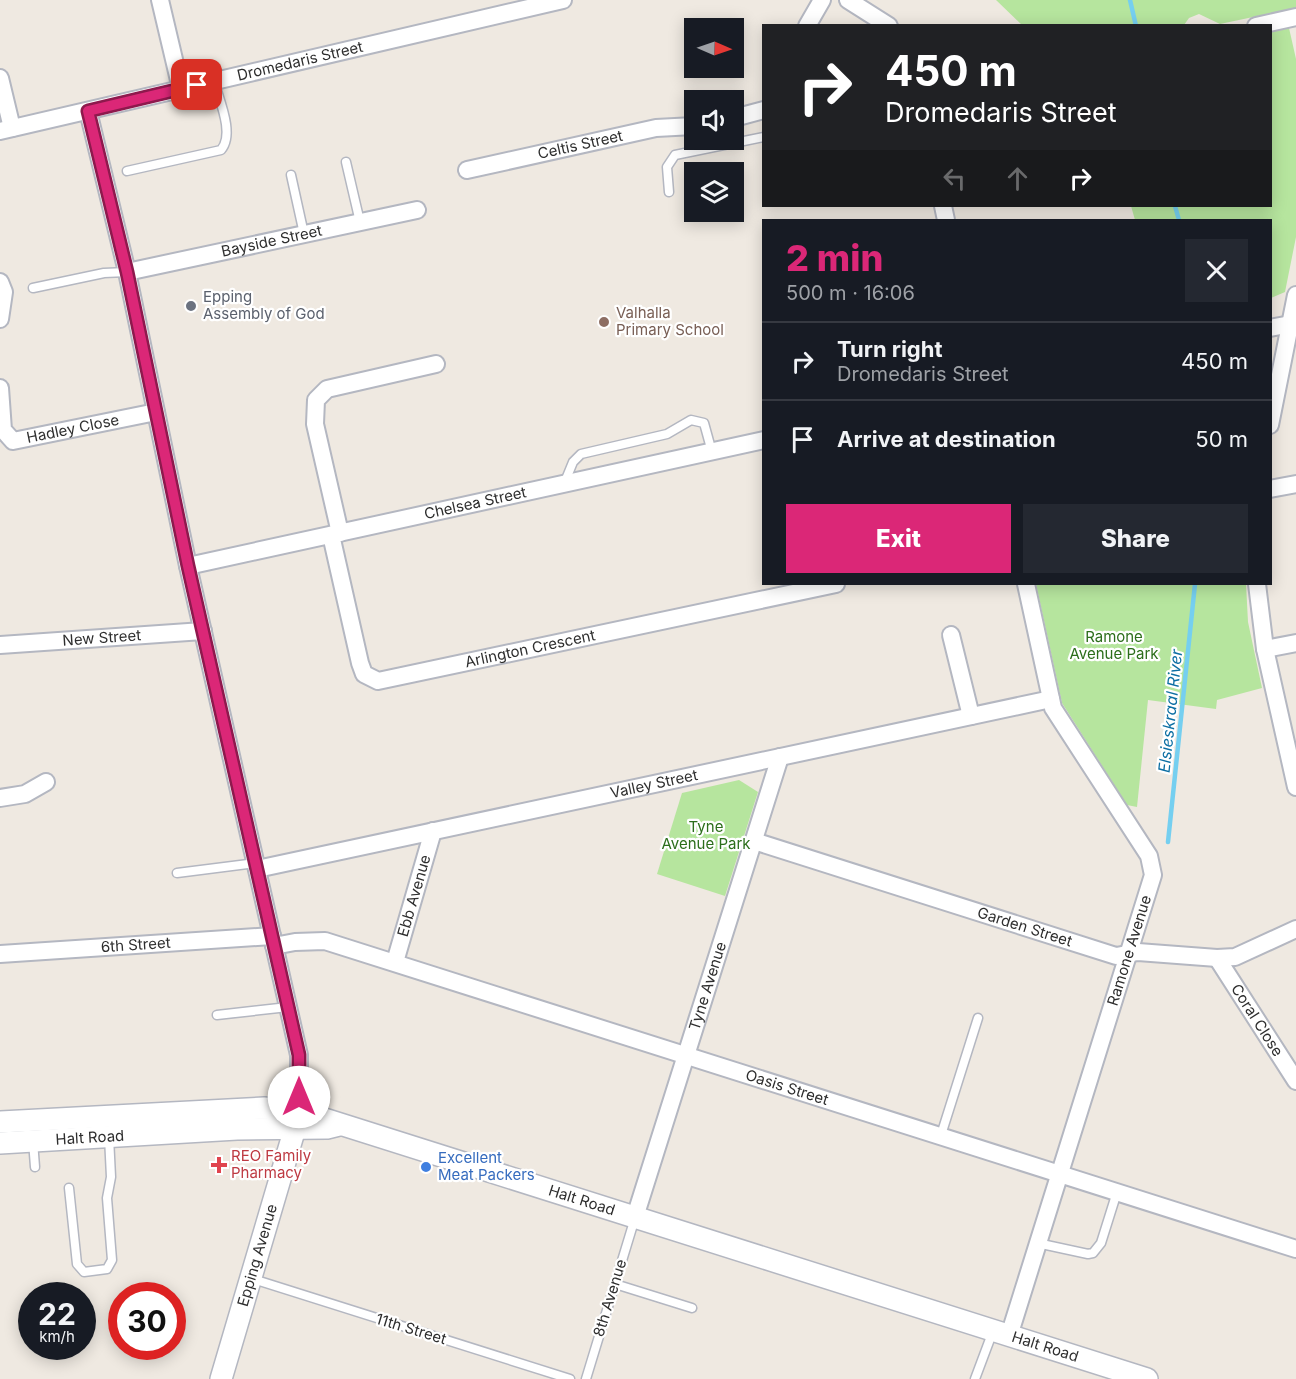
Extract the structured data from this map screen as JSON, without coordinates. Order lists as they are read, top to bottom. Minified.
{"streets":{"street":["Dromedaris Street","Celtis Street","Bayside Street","Hadley Close","Chelsea Street","New Street","Arlington Crescent","Valley Street","Ebb Avenue","Garden Street","6th Street","Ramone Avenue","Tyne Avenue","Coral Close","Oasis Street","Halt Road","Epping Avenue"],"lane":["8th Avenue","11th Street"]},"crossings":[["Dromedaris Street","Epping Avenue"],["Bayside Street","Epping Avenue"],["Hadley Close","Epping Avenue"],["Chelsea Street","Arlington Crescent"],["Chelsea Street","Epping Avenue"],["New Street","Epping Avenue"],["Valley Street","Ebb Avenue"],["Valley Street","Ramone Avenue"],["Valley Street","Tyne Avenue"],["Valley Street","Epping Avenue"],["Ebb Avenue","Oasis Street"],["Garden Street","Ramone Avenue"],["Garden Street","Tyne Avenue"],["Garden Street","Coral Close"],["6th Street","Oasis Street"],["6th Street","Epping Avenue"],["Ramone Avenue","Oasis Street"],["Ramone Avenue","Halt Road"],["Tyne Avenue","Oasis Street"],["Tyne Avenue","Halt Road"],["Tyne Avenue","8th Avenue"],["Oasis Street","Epping Avenue"],["Halt Road","Epping Avenue"],["Halt Road","8th Avenue"],["Epping Avenue","11th Street"]],"water":["Elsieskraal River"],"parks":["Ramone Avenue Park","Tyne Avenue Park"],"places":{"other":["Epping Assembly of God","Valhalla Primary School","Excellent Meat Packers"],"health":["REO Family Pharmacy"]},"north":"right","page":{"turn":["450 m","Dromedaris Street"],"heading":["2 min","500 m · 16:06"],"list":[{"name":"Turn right","note":"Dromedaris Street","value":"450 m"},{"name":"Arrive at destination","value":"50 m"}],"buttons":["Exit","Share"],"speed":"22 km/h","limit":"30"}}
